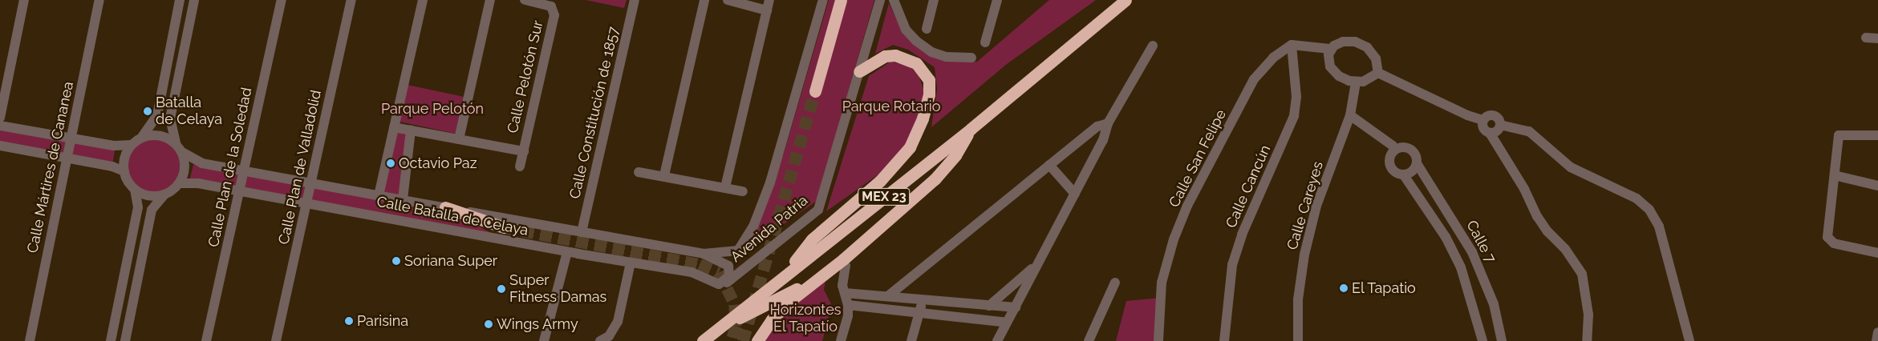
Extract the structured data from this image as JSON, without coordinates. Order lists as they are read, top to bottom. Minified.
{"streets":{"highway":["MEX 23"],"street":["Calle Pelotón Sur","Calle Constitución de 1857","Calle San Felipe","Calle Mártires de Cananea","Calle Plan de la Soledad","Calle Plan de Valladolid","Calle Cancún","Calle Careyes","Calle Batalla de Celaya","Avenida Patria","Calle 7"]},"crossings":[["Calle Constitución de 1857","Calle Batalla de Celaya"],["Calle San Felipe","Calle Cancún"],["Calle Plan de la Soledad","Calle Batalla de Celaya"],["Calle Plan de Valladolid","Calle Batalla de Celaya"],["Calle Batalla de Celaya","Avenida Patria"]],"parks":["Parque Rotario","Parque Pelotón","Horizontes El Tapatío"],"places":["Batalla de Celaya","Octavio Paz","Soriana Super","El Tapatio","Super Fitness Damas","Parisina","Wings Army"]}
